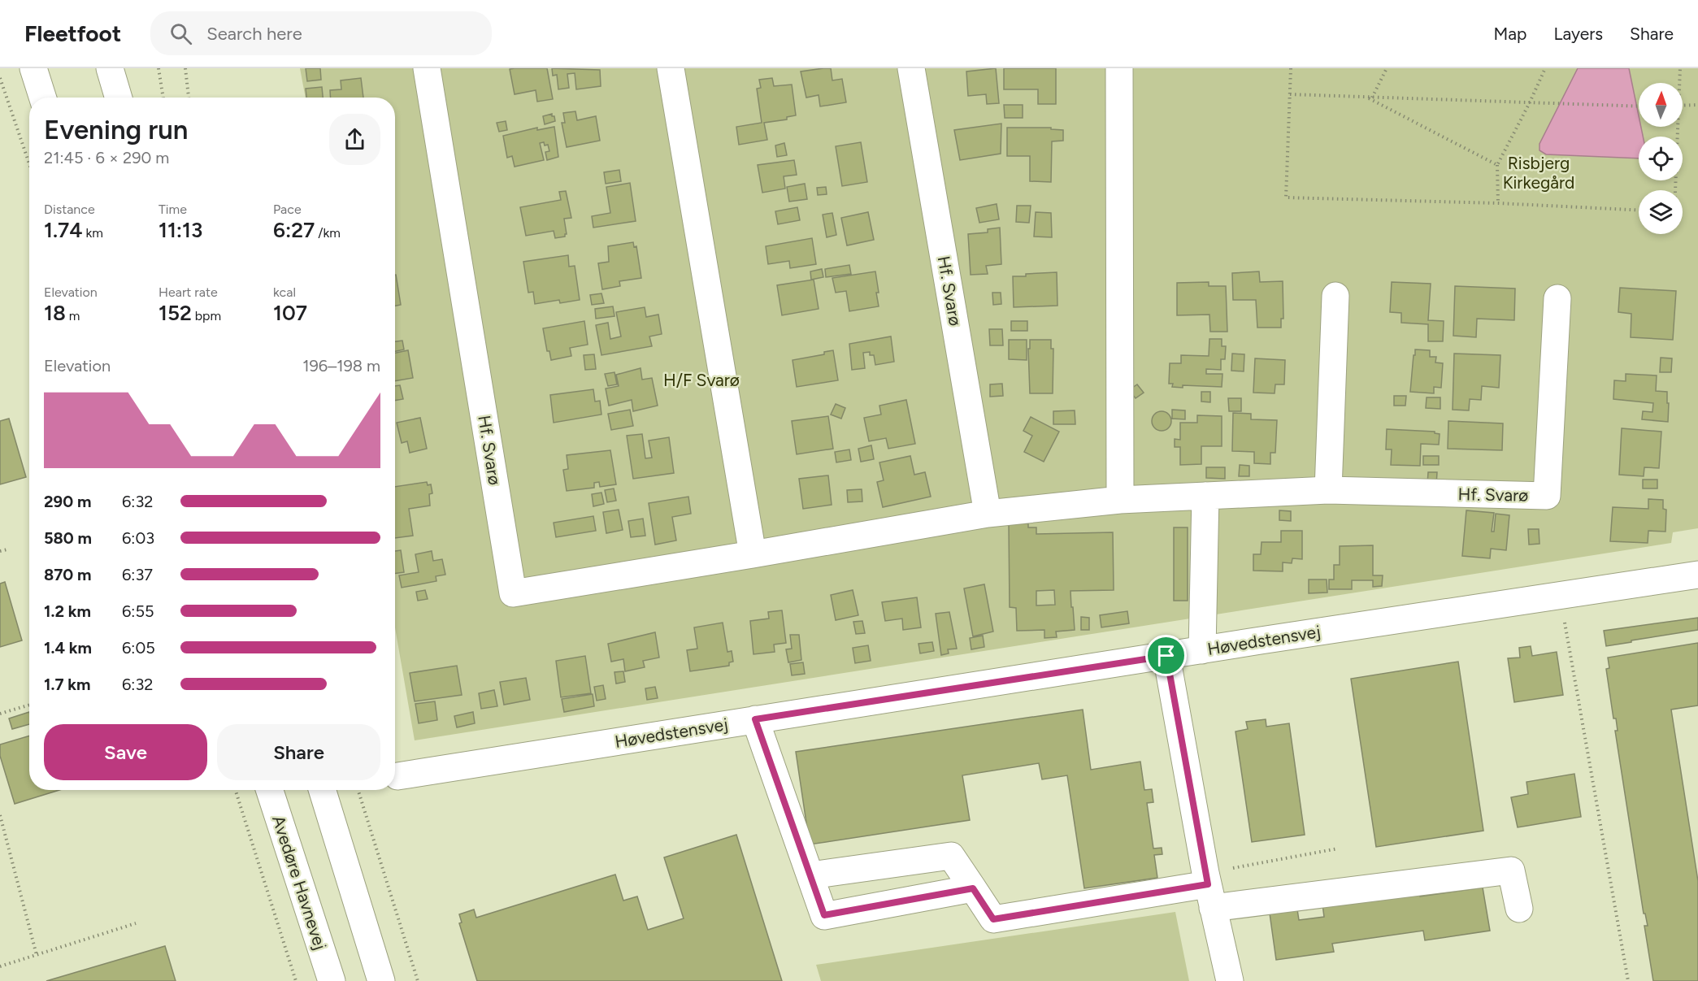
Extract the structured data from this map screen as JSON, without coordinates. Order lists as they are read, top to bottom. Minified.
{"streets":{"street":["Hf. Svarø","Høvedstensvej","Avedøre Havnevej"]},"parks":["Risbjerg Kirkegård","H/F Svarø"],"north":"top","page":{"header":"Fleetfoot","search":"Search here","nav":["Map","Layers","Share"],"heading":["Evening run","21:45 · 6 × 290 m"],"stats":[["Distance","1.74 km"],["Time","11:13"],["Pace","6:27 /km"],["Elevation","18 m"],["Heart rate","152 bpm"],["kcal","107"]],"chart":["Elevation","196–198 m"],"list":[{"name":"290 m","note":"6:32"},{"name":"580 m","note":"6:03"},{"name":"870 m","note":"6:37"},{"name":"1.2 km","note":"6:55"},{"name":"1.4 km","note":"6:05"},{"name":"1.7 km","note":"6:32"}],"buttons":["Save","Share"]}}
